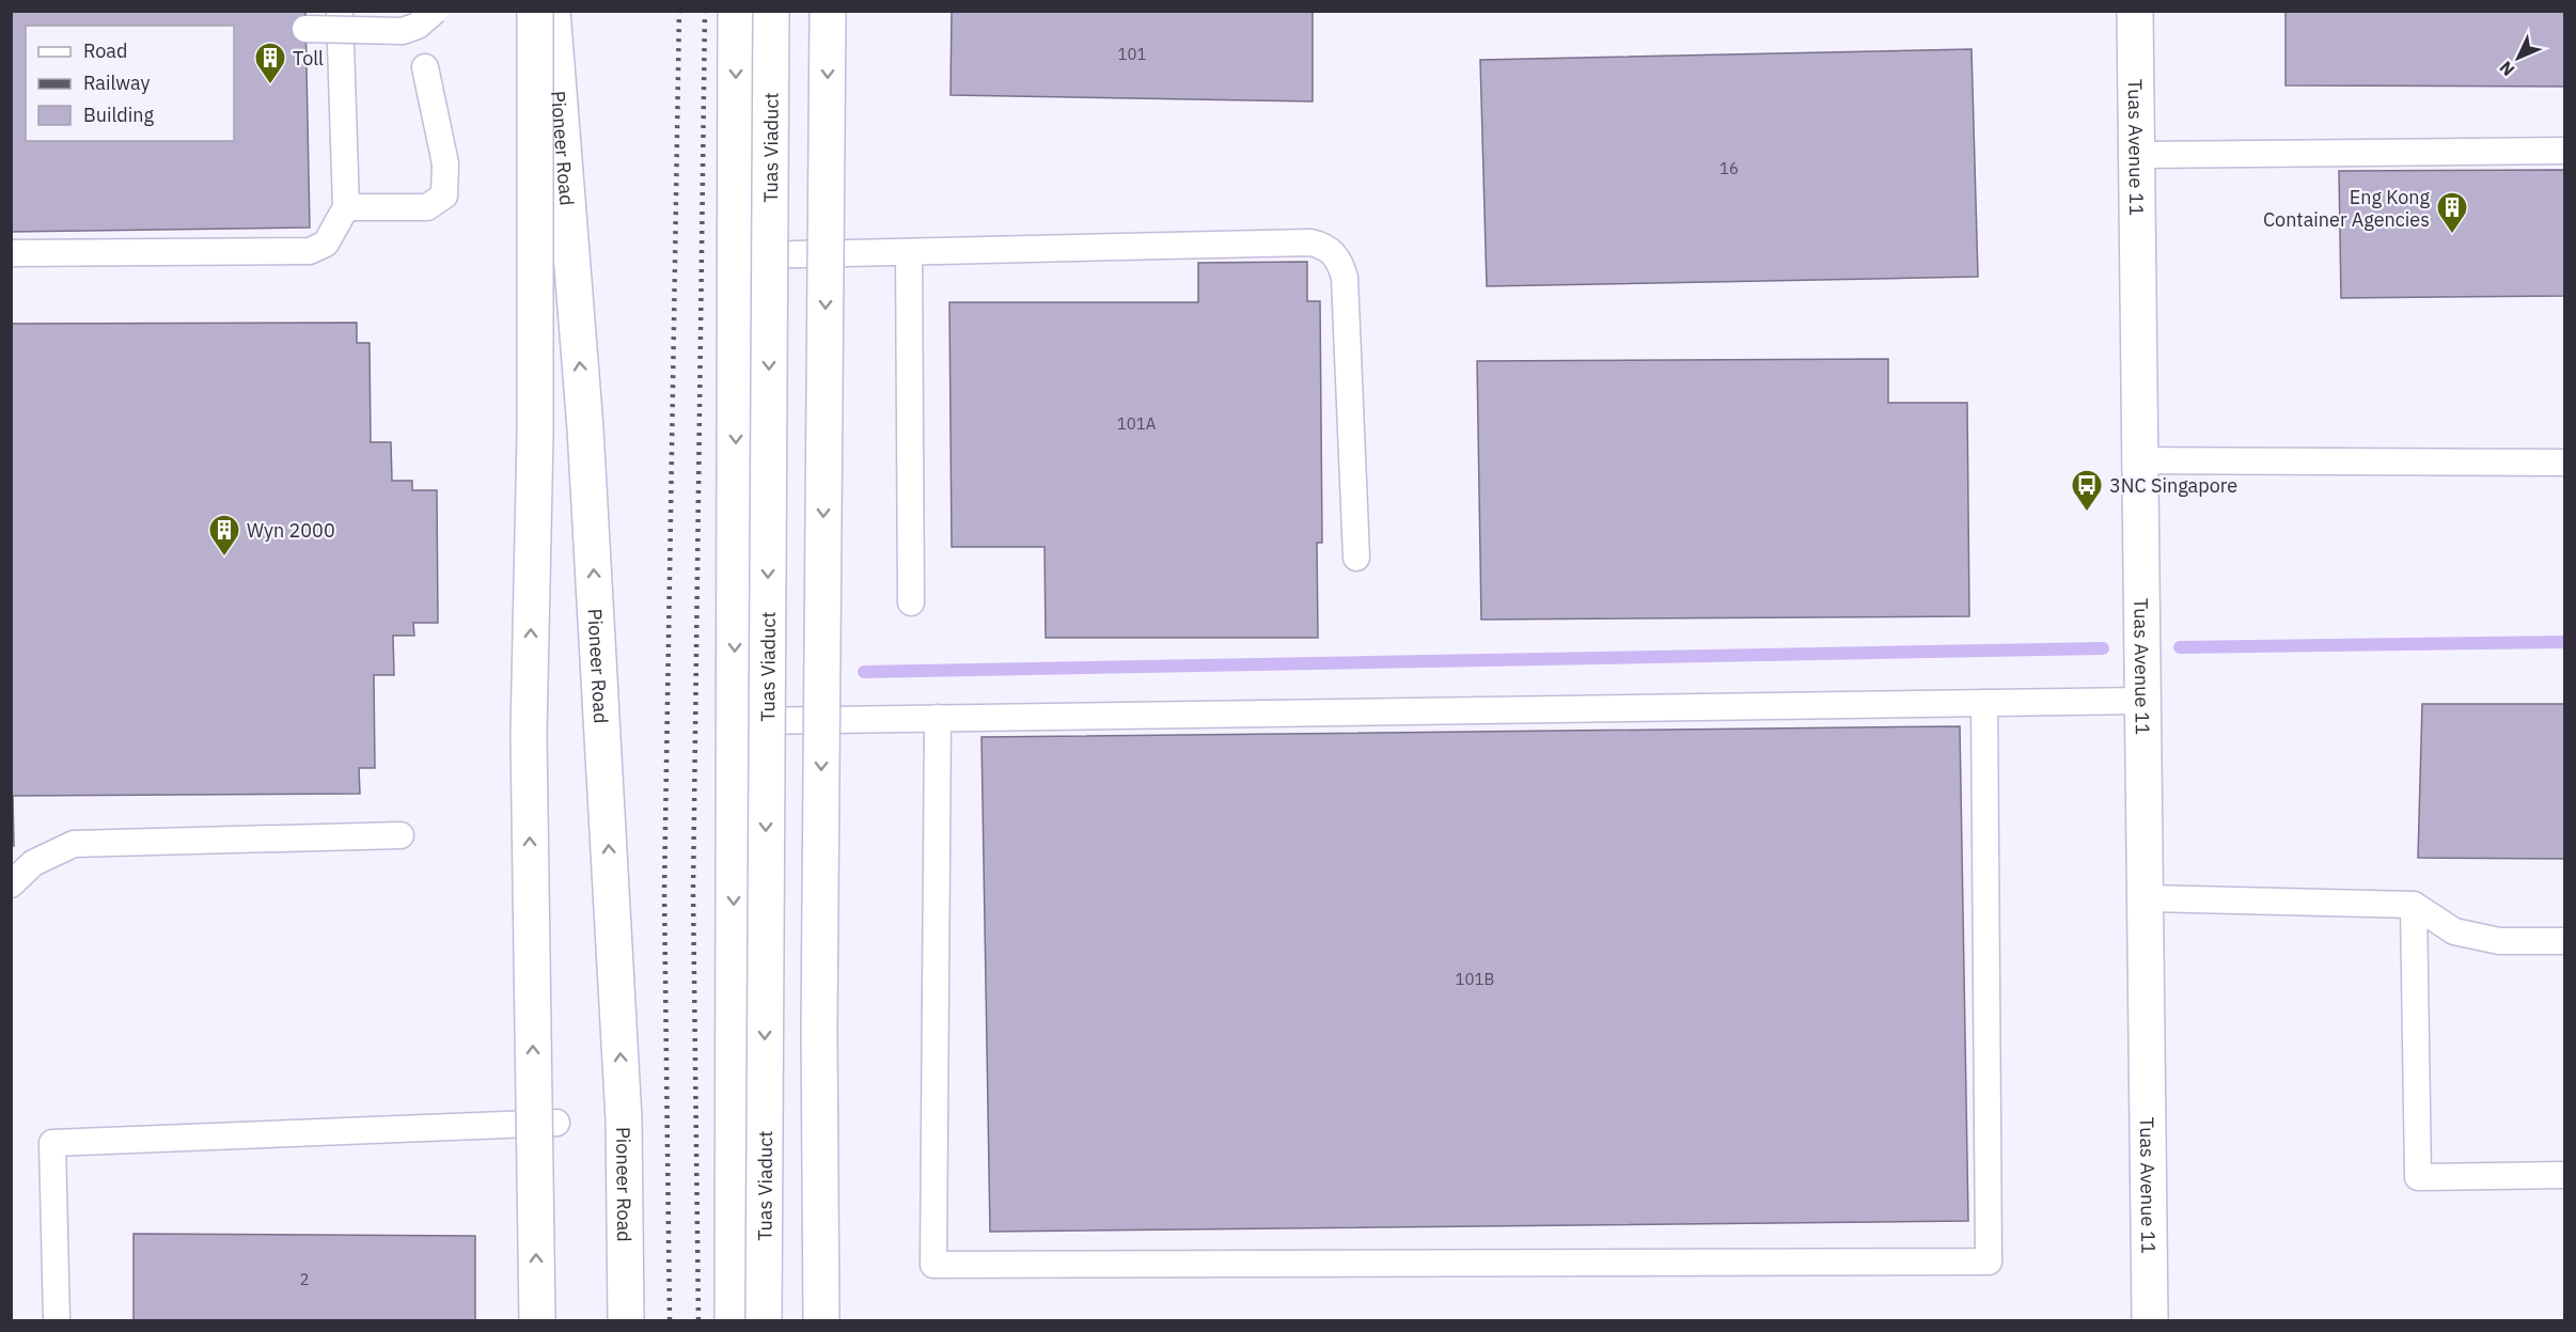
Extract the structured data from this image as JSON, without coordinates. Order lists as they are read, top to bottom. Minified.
{"streets":{"main road":["Pioneer Road","Tuas Viaduct","Tuas Avenue 11"]},"places":{"building":["Toll","Eng Kong Container Agencies","Wyn 2000"],"bus stop":["3NC Singapore"]},"house_numbers":["101","16","101A","101B","2"],"legend":["Road","Railway","Building"],"north":"bottom left"}
